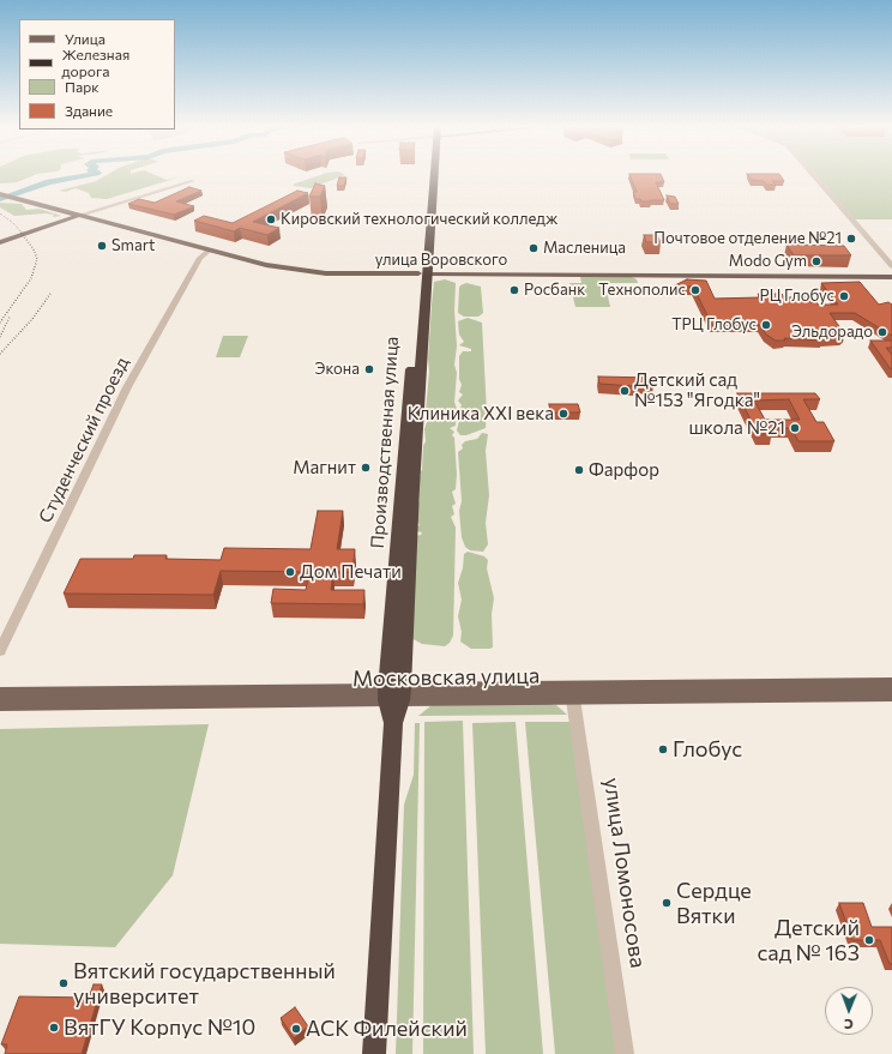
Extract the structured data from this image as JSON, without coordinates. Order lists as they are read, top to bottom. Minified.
{"streets":{"highway":["Производственная улица"],"main road":["улица Воровского","Московская улица"],"street":["Студенческий проезд","улица Ломоносова"]},"crossings":[["улица Воровского","Студенческий проезд"],["улица Воровского","Производственная улица"],["Производственная улица","Московская улица"],["Московская улица","улица Ломоносова"]],"places":["Кировский технологический колледж","Почтовое отделение №21","Smart","Масленица","Modo Gym","Росбанк","Технополис","РЦ Глобус","ТРЦ Глобус","Эльдорадо","Экона","Детский сад №153 \"Ягодка\"","Клиника XXI века","школа №21","Магнит","Фарфор","Дом Печати","Глобус","Сердце Вятки","Детский сад № 163","Вятский государственный университет","ВятГУ Корпус №10","АСК Филейский"],"legend":["Улица","Железная дорога","Парк","Здание"],"north":"bottom"}
